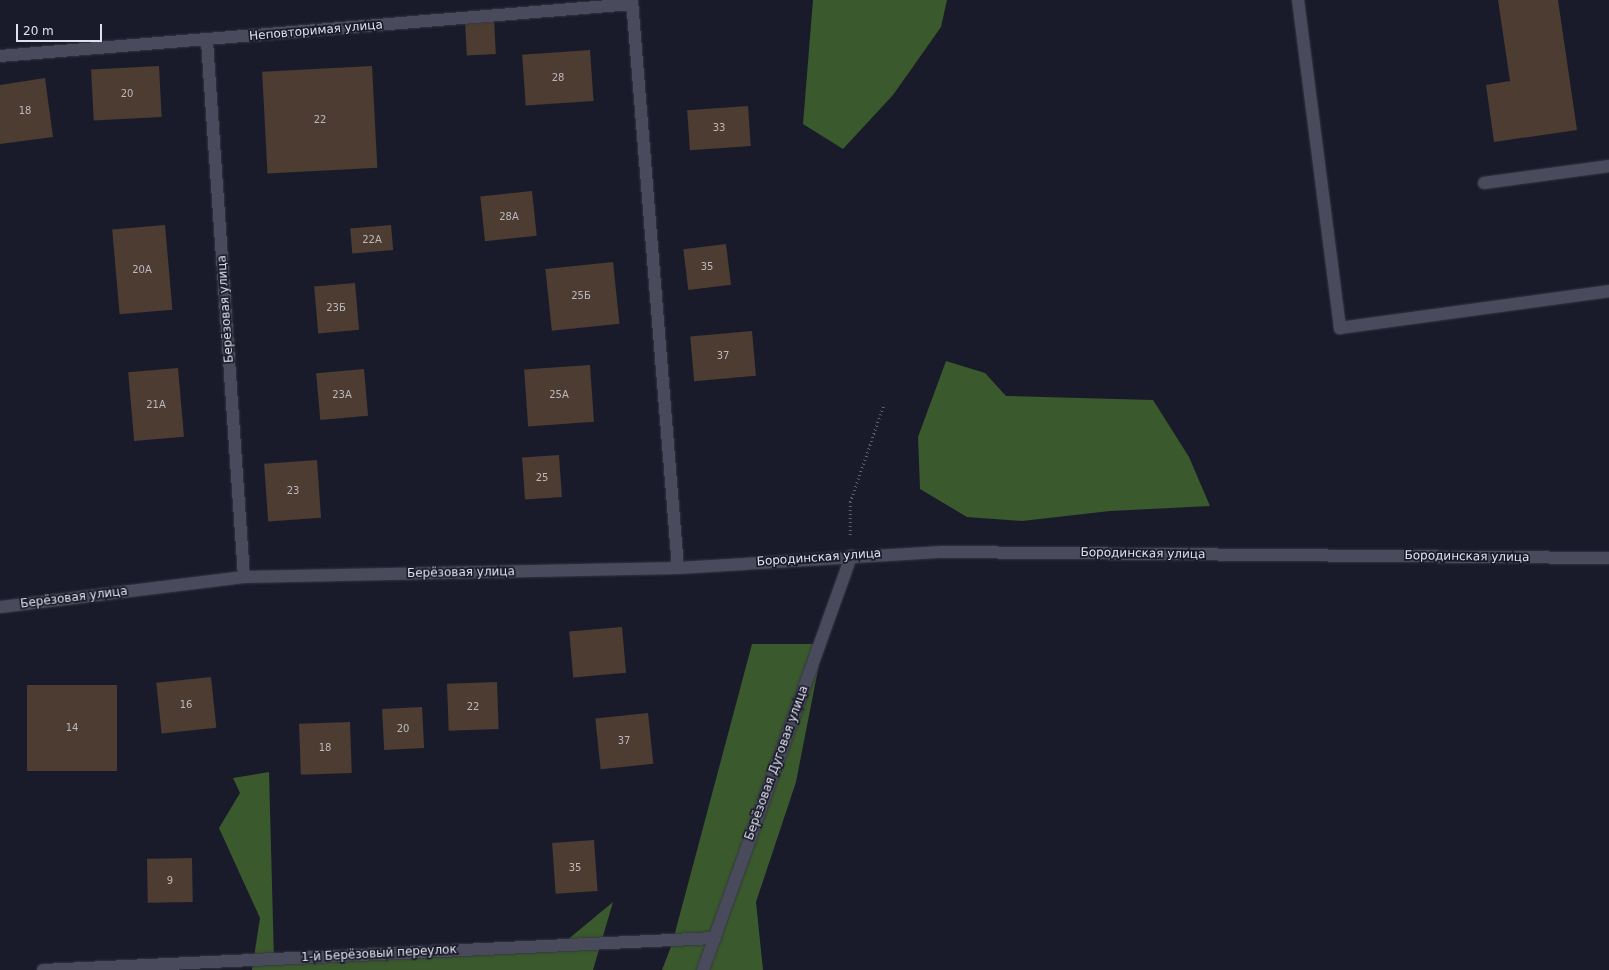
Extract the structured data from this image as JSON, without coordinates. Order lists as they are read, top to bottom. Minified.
{"streets":{"street":["Неповторимая улица","Берёзовая улица","Бородинская улица","Берёзовая Дуговая улица","1-й Берёзовый переулок"]},"crossings":[["Неповторимая улица","Берёзовая улица"],["Берёзовая улица","Бородинская улица"],["Бородинская улица","Берёзовая Дуговая улица"],["Берёзовая Дуговая улица","1-й Берёзовый переулок"]],"house_numbers":["28","20","18","22","33","28А","22А","35","20А","25Б","23Б","37","23А","25А","21А","25","23","16","22","14","20","37","18","35","9"],"scale_bar":"20 m"}
